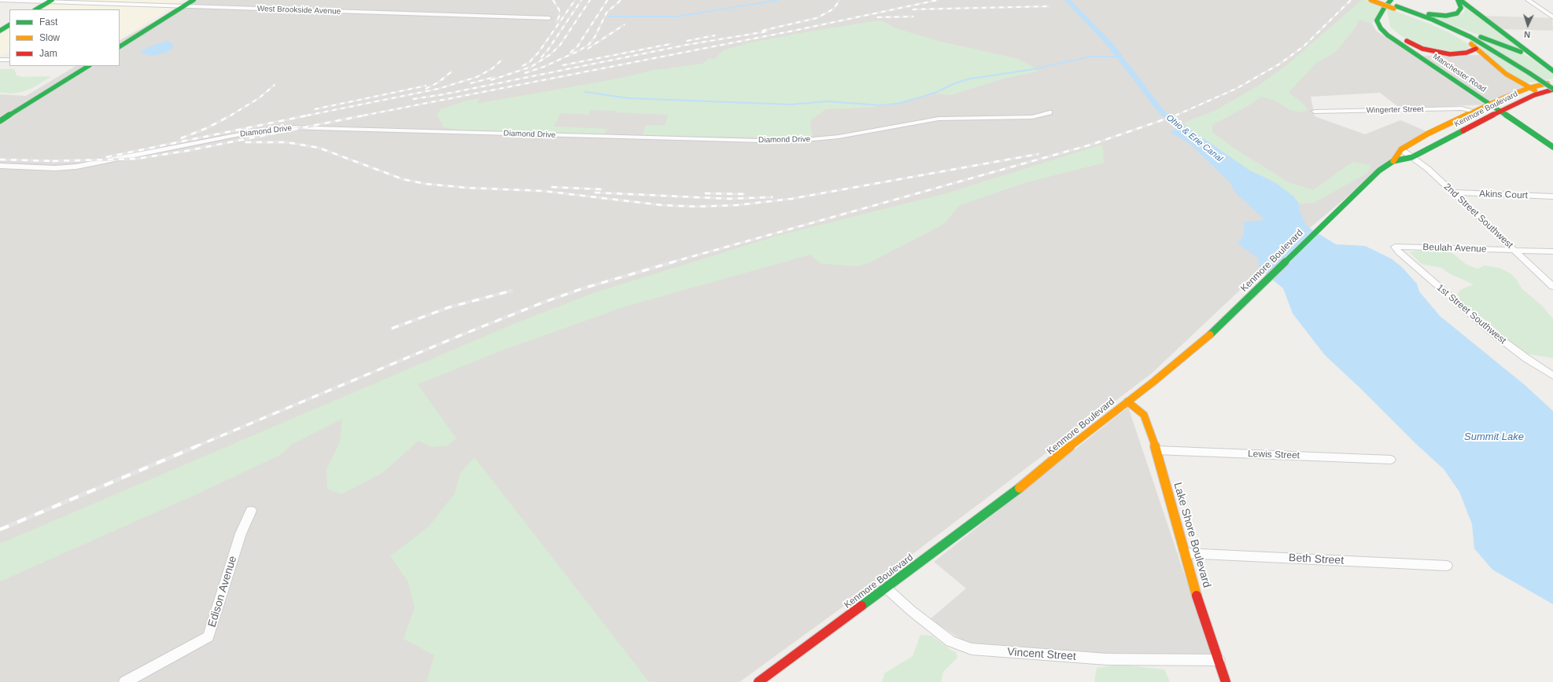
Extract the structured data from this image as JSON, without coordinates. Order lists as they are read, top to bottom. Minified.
{"streets":{"main road":["Manchester Road","Kenmore Boulevard","Lake Shore Boulevard"],"street":["West Brookside Avenue","Wingerter Street","Diamond Drive","Akins Court","2nd Street Southwest","Beulah Avenue","1st Street Southwest","Lewis Street","Beth Street","Edison Avenue","Vincent Street"]},"crossings":[["Manchester Road","Kenmore Boulevard"],["Kenmore Boulevard","Wingerter Street"],["Kenmore Boulevard","2nd Street Southwest"],["Kenmore Boulevard","Lake Shore Boulevard"],["Kenmore Boulevard","Vincent Street"],["Akins Court","2nd Street Southwest"],["2nd Street Southwest","Beulah Avenue"],["Beulah Avenue","1st Street Southwest"],["Lewis Street","Lake Shore Boulevard"],["Lake Shore Boulevard","Beth Street"],["Lake Shore Boulevard","Vincent Street"]],"water":["Ohio & Erie Canal","Summit Lake"],"legend":["Fast","Slow","Jam"],"north":"bottom"}
